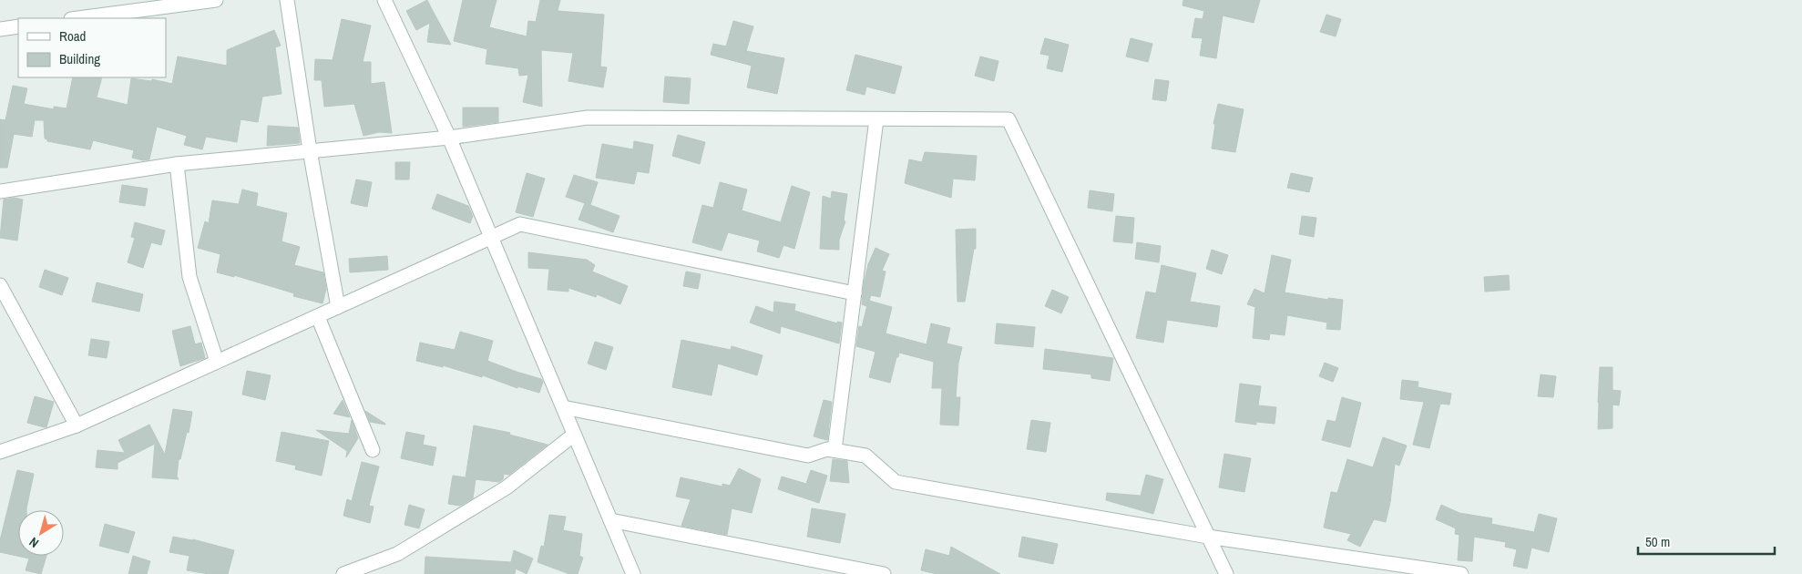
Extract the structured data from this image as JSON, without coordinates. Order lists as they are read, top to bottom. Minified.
{"legend":["Road","Building"],"scale_bar":"50 m","north":"bottom left"}
